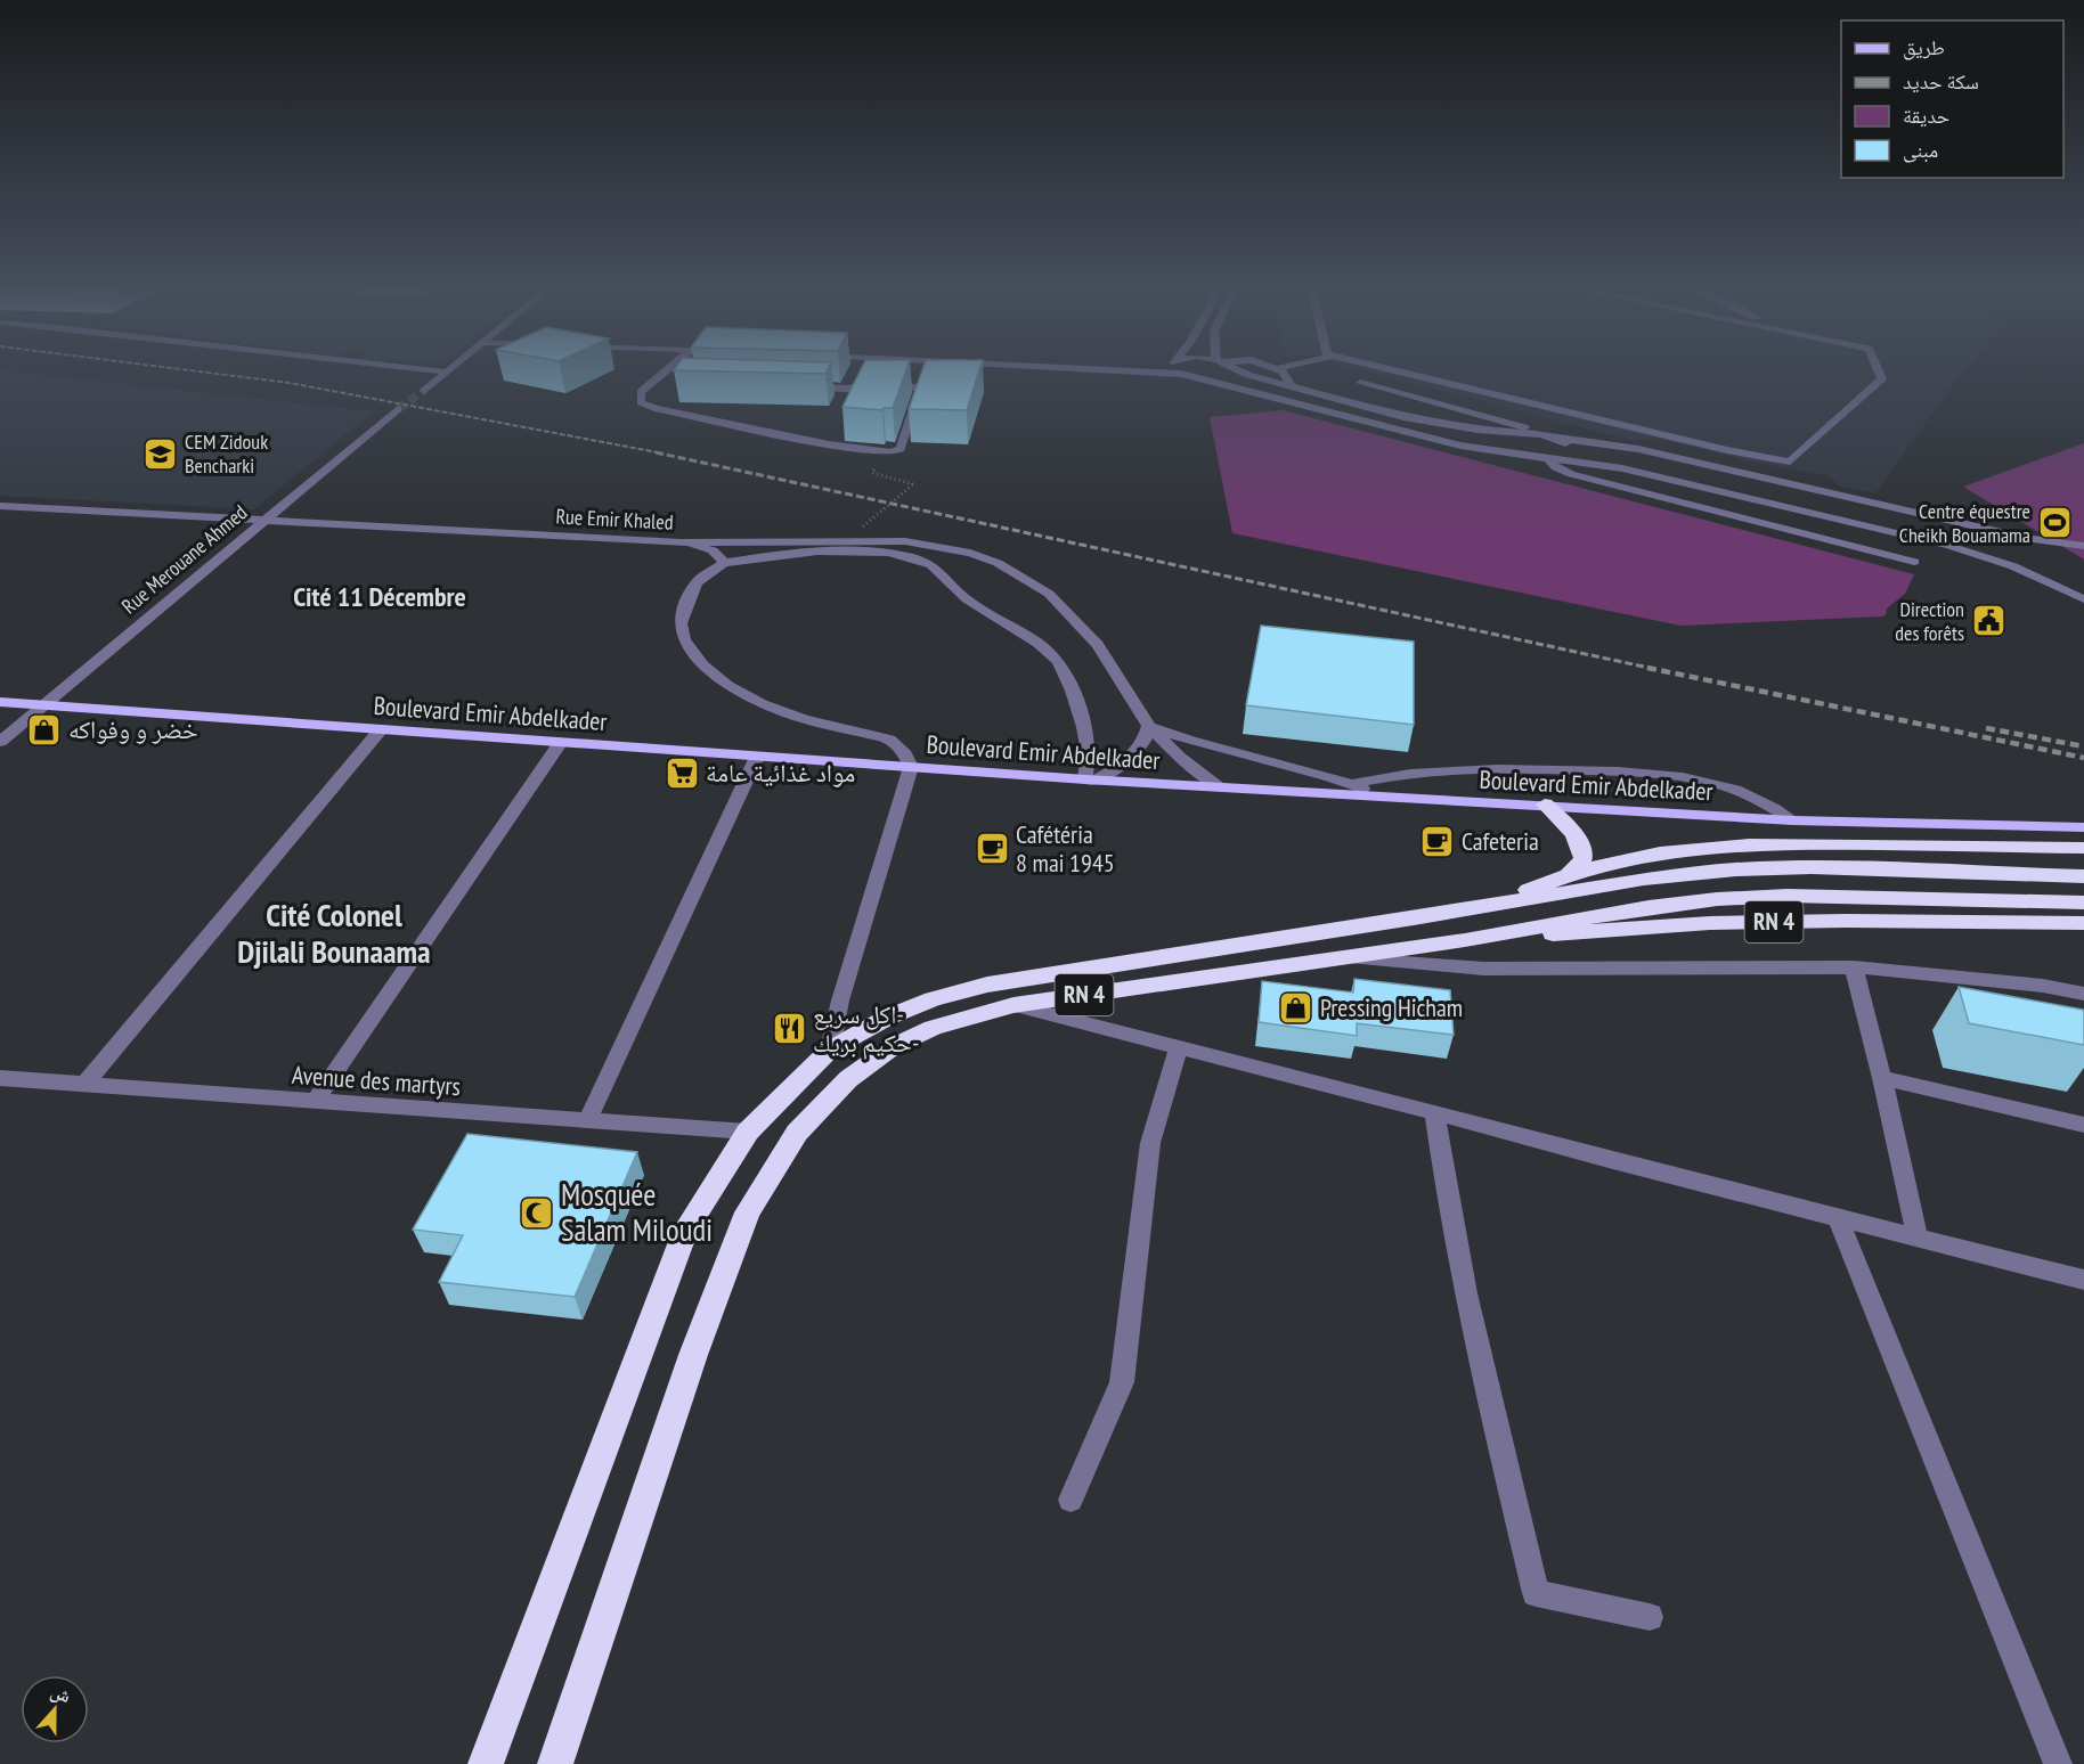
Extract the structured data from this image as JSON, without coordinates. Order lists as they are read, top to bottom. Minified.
{"streets":{"highway":["RN 4"],"main road":["Boulevard Emir Abdelkader"],"street":["Rue Emir Khaled","Rue Merouane Ahmed","Avenue des martyrs"]},"crossings":[["Rue Emir Khaled","Rue Merouane Ahmed"],["Rue Emir Khaled","Boulevard Emir Abdelkader"],["Rue Merouane Ahmed","Boulevard Emir Abdelkader"],["RN 4","Avenue des martyrs"]],"districts":["Cité 11 Décembre","Cité Colonel Djilali Bounaama"],"places":{"school or university":["CEM Zidouk Bencharki"],"sports":["Centre équestre Cheikh Bouamama"],"public building":["Direction des forêts"],"shop":["خضر و وفواكه","Pressing Hicham"],"supermarket":["مواد غذائية عامة"],"cafe":["Cafeteria","Cafétéria 8 mai 1945"],"restaurant":["اكل سريع- حكيم بريك-"],"mosque":["Mosquée Salam Miloudi"]},"legend":["طريق","سكة حديد","حديقة","مبنى"],"north":"top"}
